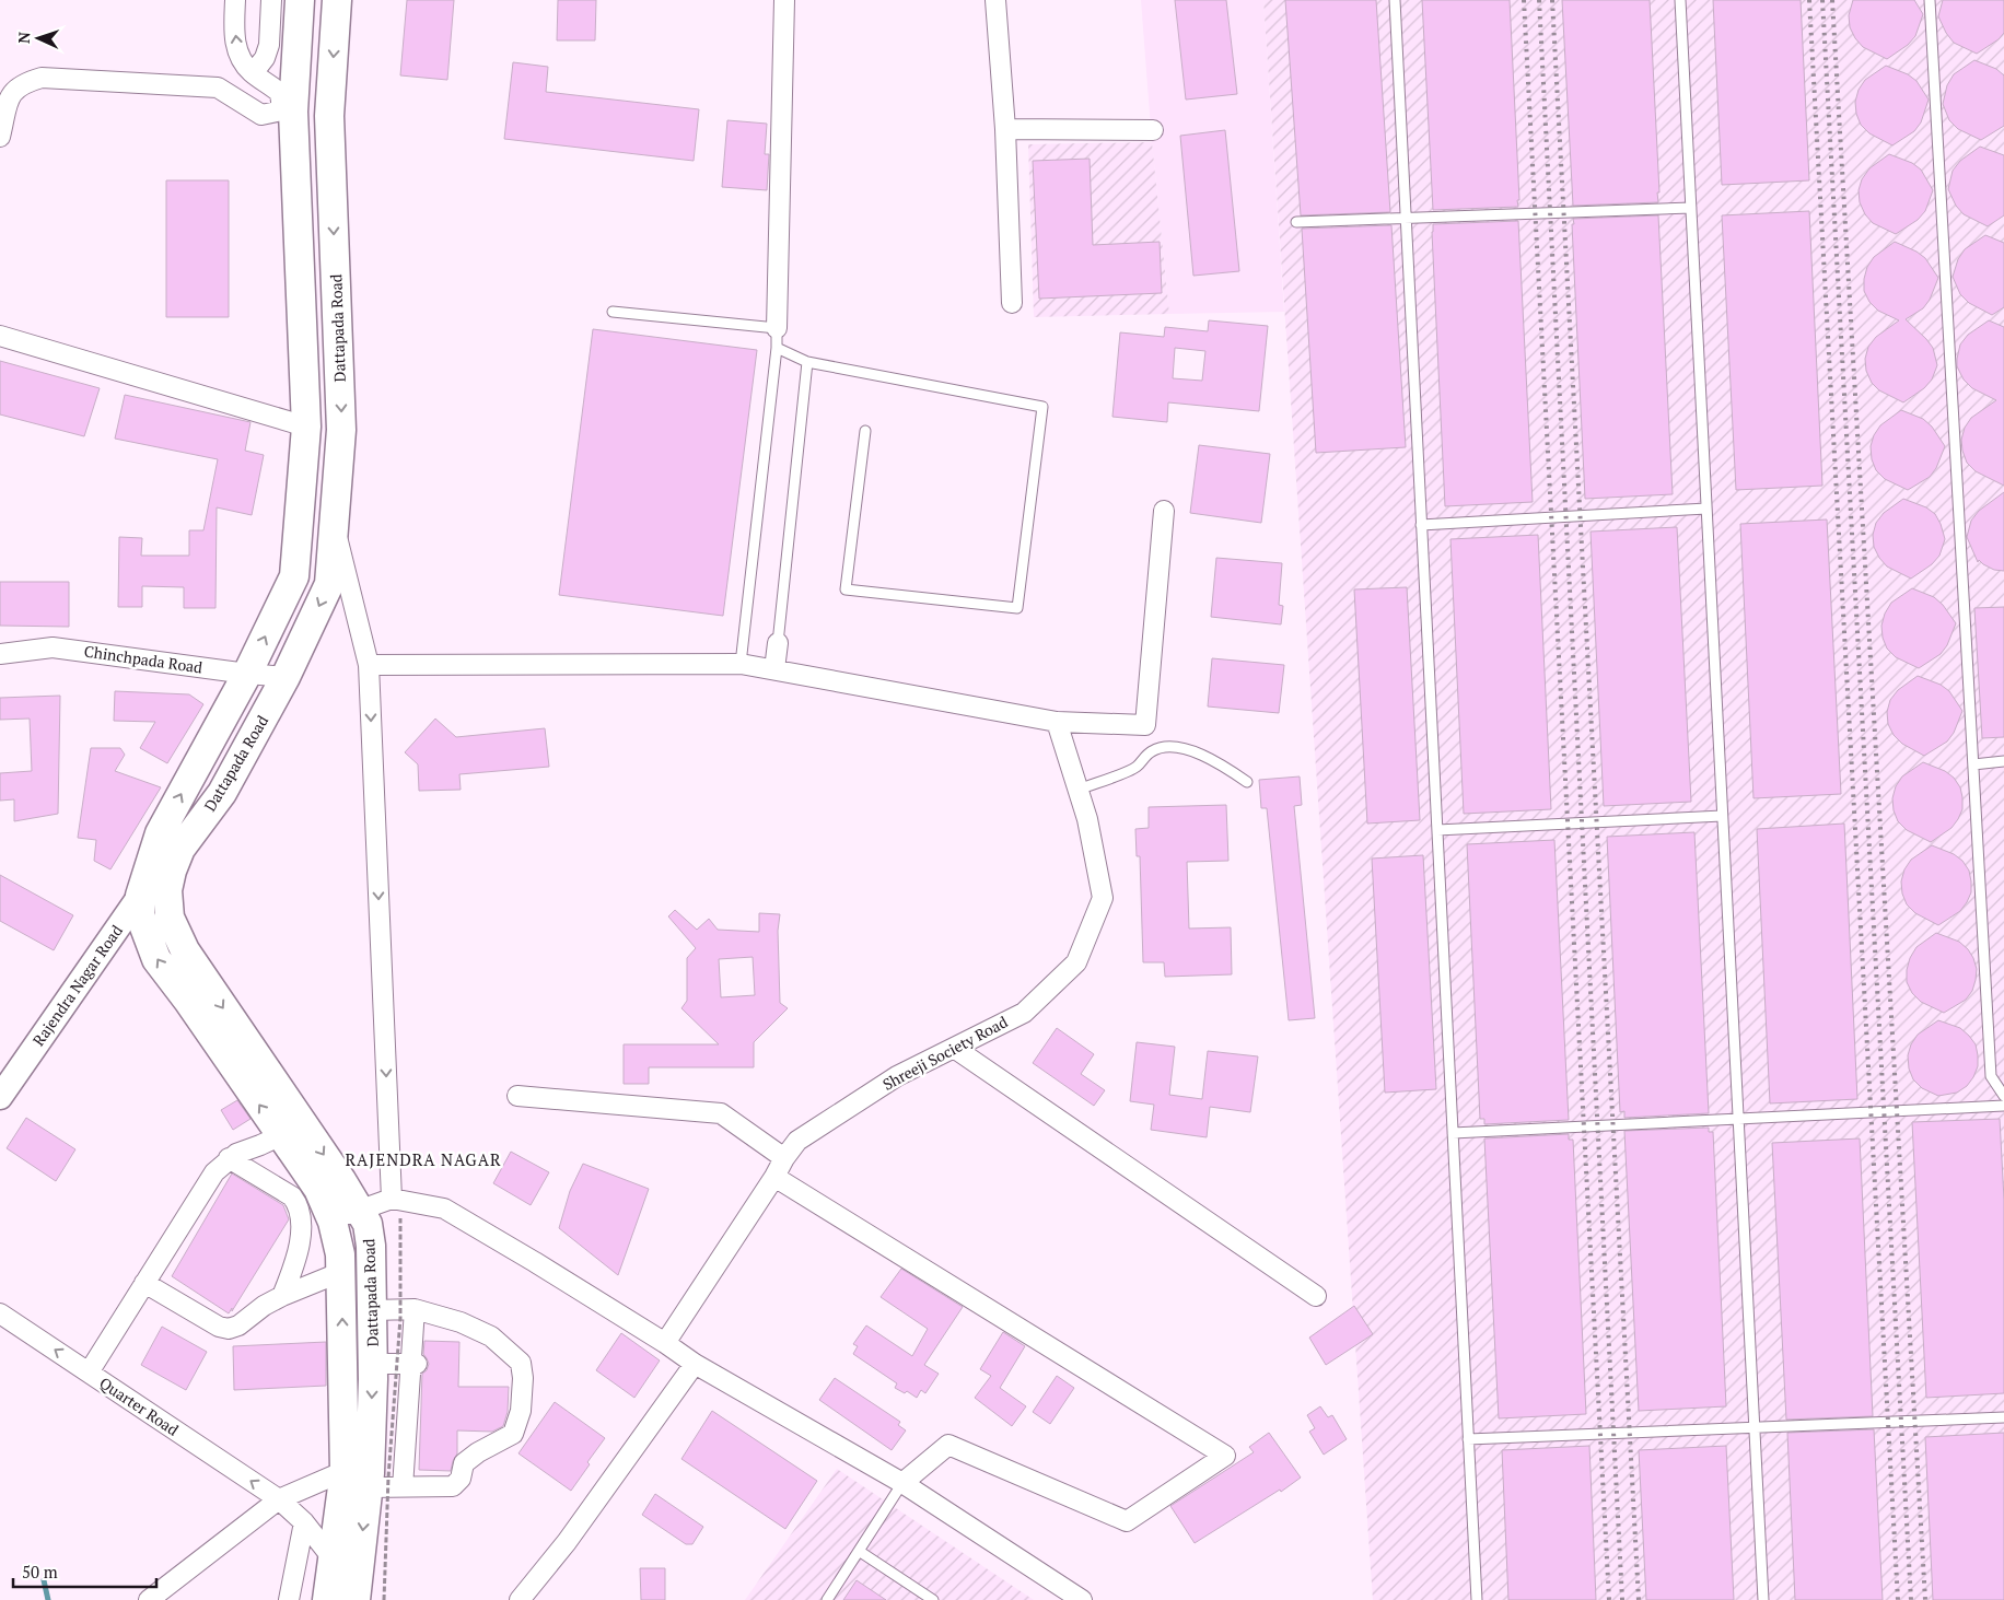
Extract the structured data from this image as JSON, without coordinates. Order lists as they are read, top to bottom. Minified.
{"streets":{"main road":["Dattapada Road"],"street":["Chinchpada Road","Rajendra Nagar Road","Shreeji Society Road","Quarter Road"]},"crossings":[["Dattapada Road","Chinchpada Road"],["Dattapada Road","Rajendra Nagar Road"]],"one_way":["Quarter Road"],"districts":["RAJENDRA NAGAR"],"scale_bar":"50 m","north":"left"}
